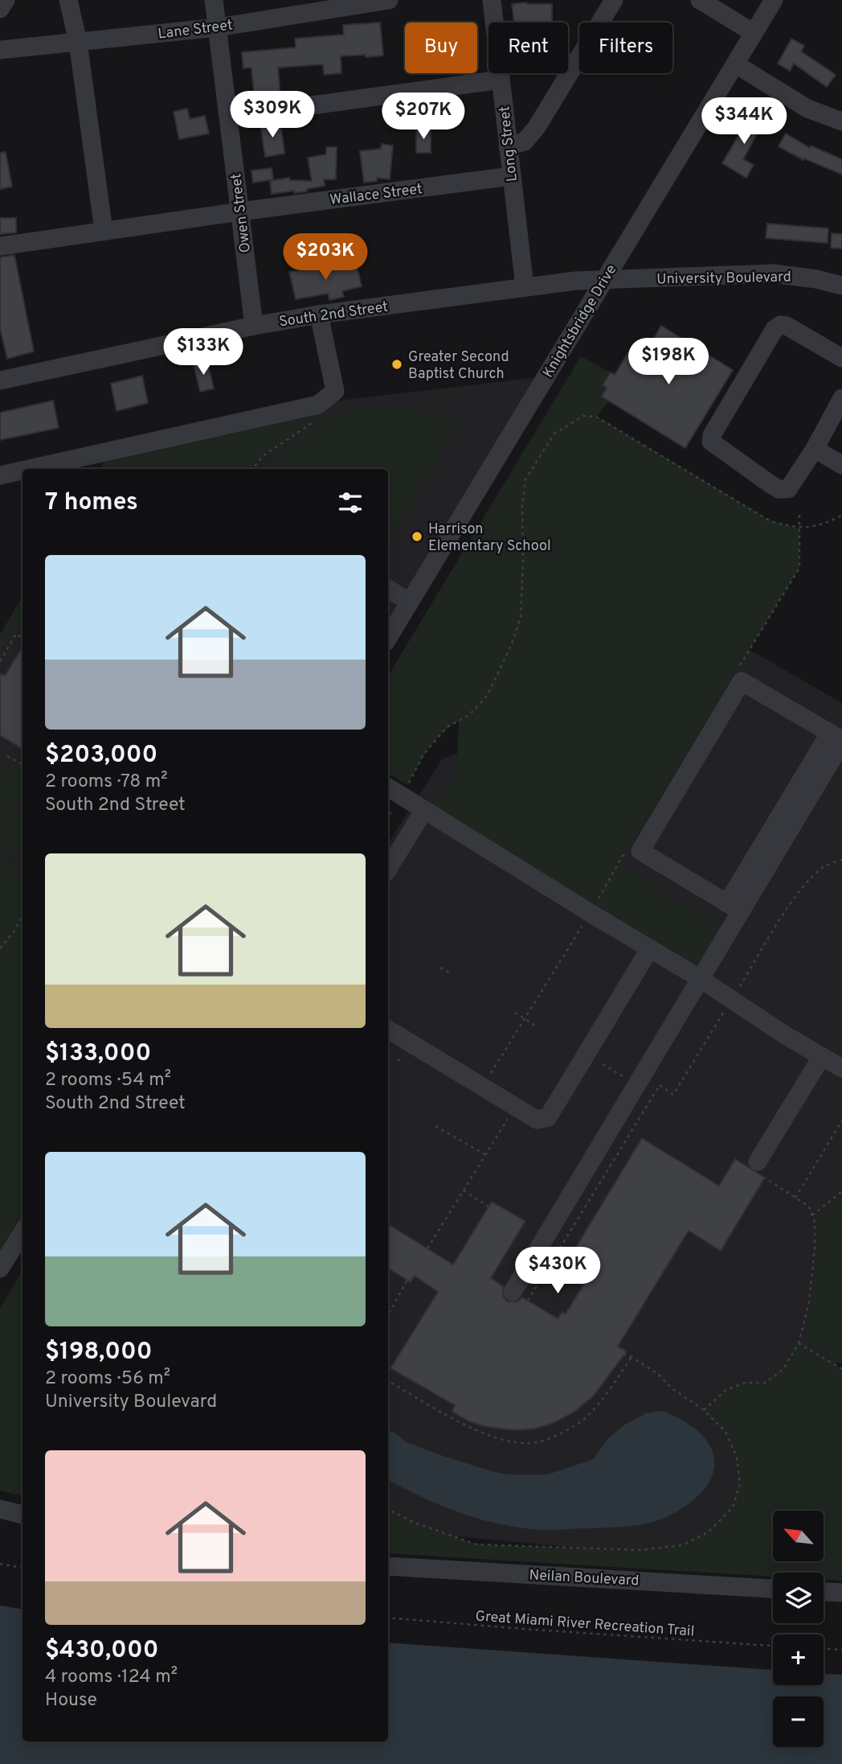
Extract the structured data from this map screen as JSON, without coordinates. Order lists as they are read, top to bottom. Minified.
{"streets":{"street":["Lane Street","Long Street","Wallace Street","Owen Street","University Boulevard","South 2nd Street","Knightsbridge Drive","Neilan Boulevard"],"path":["Great Miami River Recreation Trail"]},"crossings":[["Lane Street","Owen Street"],["Long Street","Wallace Street"],["Long Street","South 2nd Street"],["Wallace Street","Owen Street"],["Owen Street","South 2nd Street"],["University Boulevard","South 2nd Street"],["University Boulevard","Knightsbridge Drive"],["South 2nd Street","Knightsbridge Drive"]],"places":["Greater Second Baptist Church","Harrison Elementary School"],"north":"top left","page":{"chip":["Buy","Rent","Filters"],"price":["$309K","$207K","$344K","$203K","$133K","$198K","$430K"],"heading":"7 homes","list":[{"name":"$203,000","note":"2 rooms · 78 m² · South 2nd Street"},{"name":"$133,000","note":"2 rooms · 54 m² · South 2nd Street"},{"name":"$198,000","note":"2 rooms · 56 m² · University Boulevard"},{"name":"$430,000","note":"4 rooms · 124 m² · House"}],"map_buttons":["+","−"]}}
